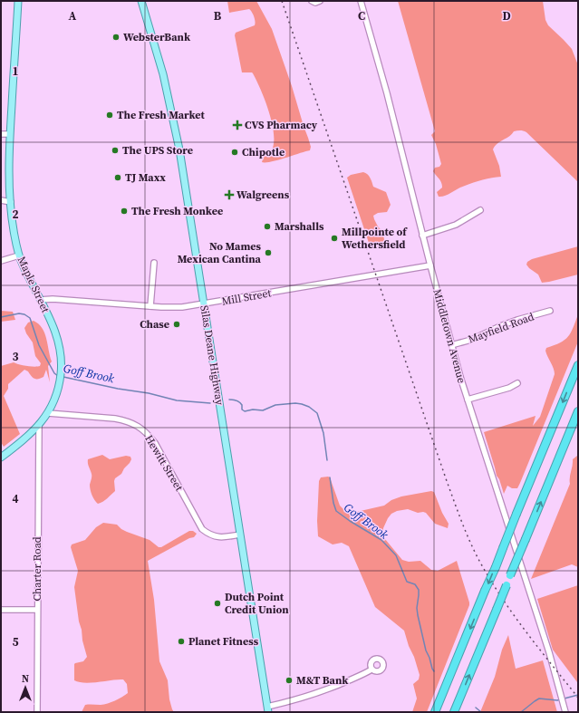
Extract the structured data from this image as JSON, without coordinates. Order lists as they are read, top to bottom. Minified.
{"streets":{"main road":["Maple Street","Silas Deane Highway"],"street":["Mill Street","Mayfield Road","Middletown Avenue","Hewitt Street","Charter Road"]},"crossings":[["Maple Street","Mill Street"],["Maple Street","Hewitt Street"],["Maple Street","Charter Road"],["Mill Street","Middletown Avenue"],["Mill Street","Silas Deane Highway"],["Mayfield Road","Middletown Avenue"],["Silas Deane Highway","Hewitt Street"]],"water":["Goff Brook"],"places":{"other":["WebsterBank","The Fresh Market","The UPS Store","Chipotle","TJ Maxx","The Fresh Monkee","Marshalls","Millpointe of Wethersfield","No Mames Mexican Cantina","Chase","Dutch Point Credit Union","Planet Fitness","M&T Bank"],"health":["CVS Pharmacy","Walgreens"]},"north":"top","grid":{"columns":["A","B","C","D"],"rows":["1","2","3","4","5"]}}
